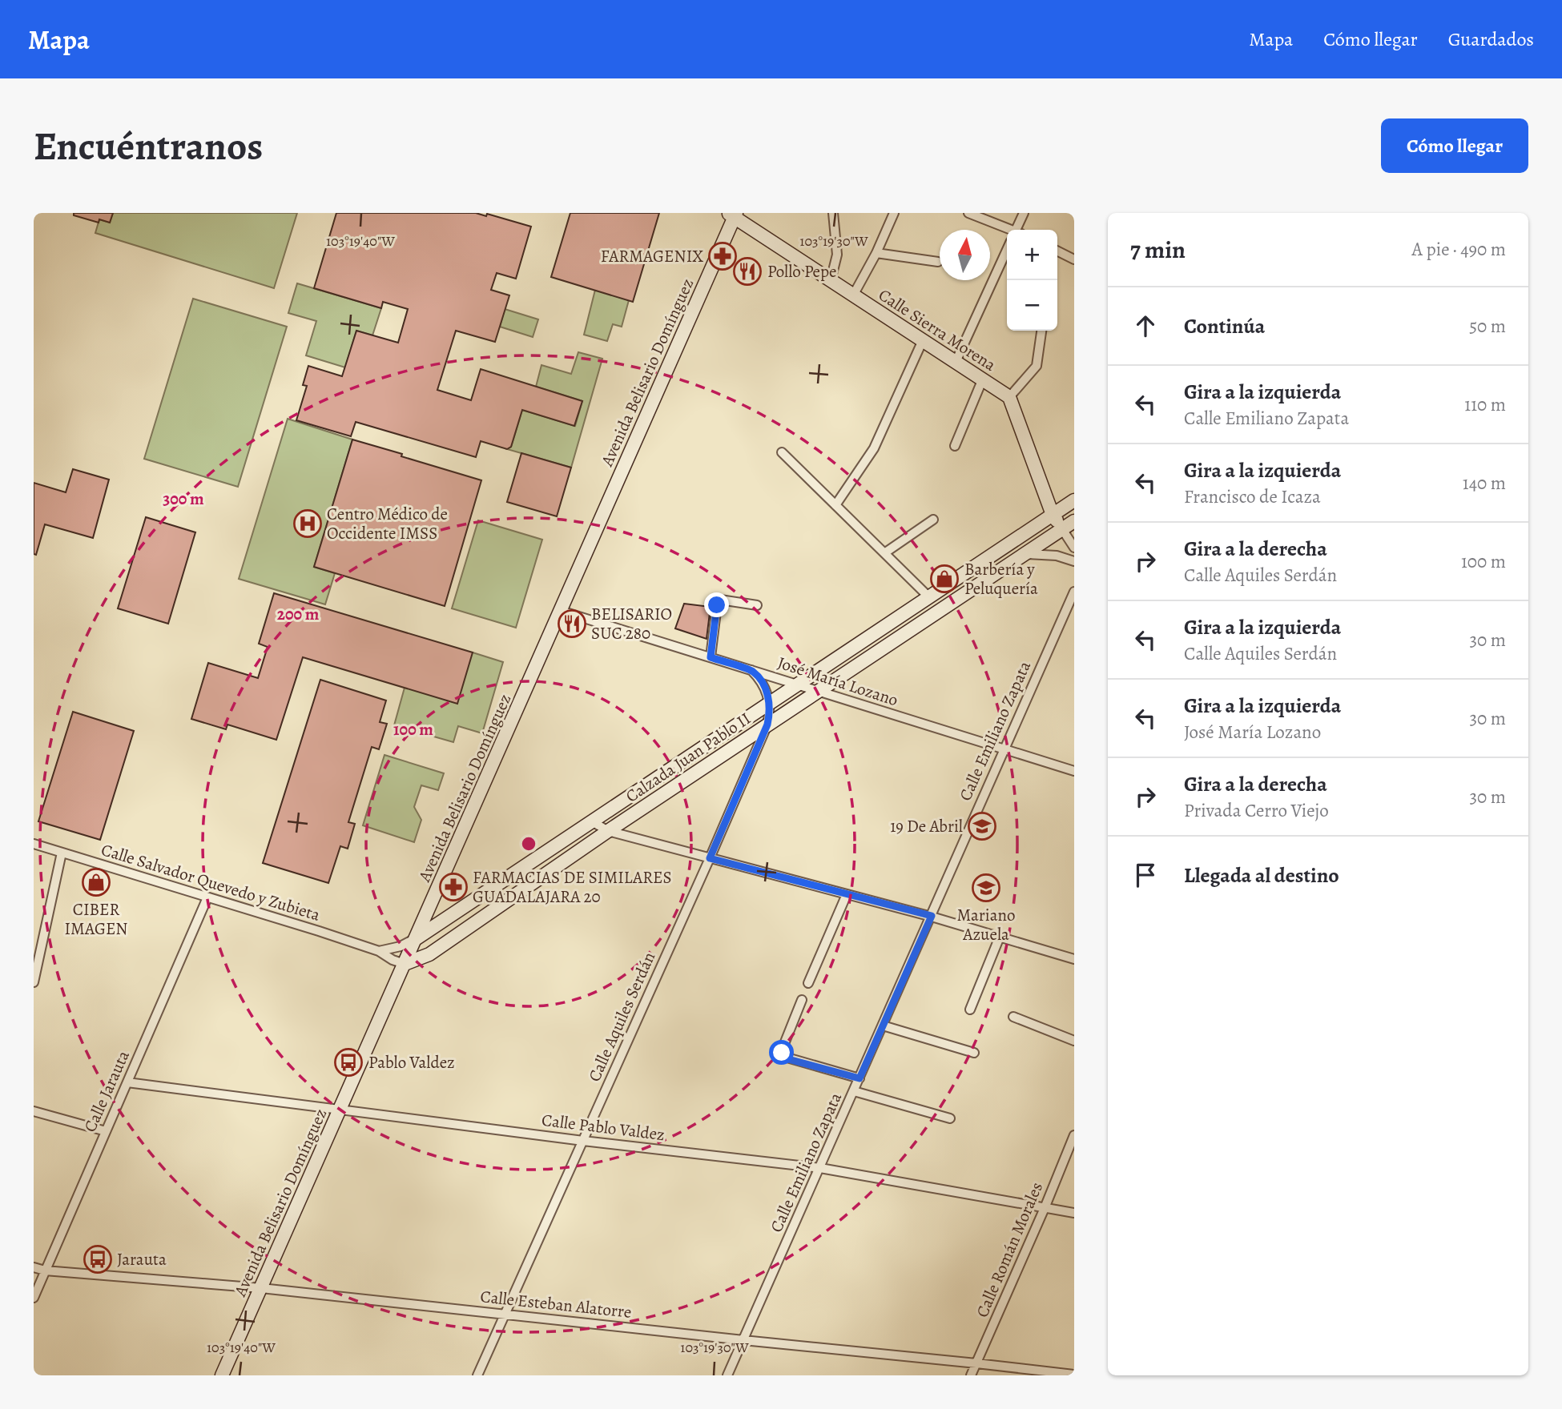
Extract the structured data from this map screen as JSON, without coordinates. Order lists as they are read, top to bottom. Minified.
{"streets":{"main road":["Calle Sierra Morena","Avenida Belisario Domínguez","Calzada Juan Pablo II"],"street":["José María Lozano","Calle Emiliano Zapata","Calle Salvador Quevedo y Zubieta","Calle Aquiles Serdán","Calle Jarauta","Calle Pablo Valdez","Calle Román Morales","Calle Esteban Alatorre"]},"crossings":[["Calle Sierra Morena","Avenida Belisario Domínguez"],["Avenida Belisario Domínguez","José María Lozano"],["Avenida Belisario Domínguez","Calzada Juan Pablo II"],["Avenida Belisario Domínguez","Calle Salvador Quevedo y Zubieta"],["Avenida Belisario Domínguez","Calle Pablo Valdez"],["Avenida Belisario Domínguez","Calle Esteban Alatorre"],["José María Lozano","Calle Emiliano Zapata"],["José María Lozano","Calzada Juan Pablo II"],["Calle Emiliano Zapata","Calle Pablo Valdez"],["Calle Emiliano Zapata","Calle Esteban Alatorre"],["Calzada Juan Pablo II","Calle Salvador Quevedo y Zubieta"],["Calzada Juan Pablo II","Calle Aquiles Serdán"],["Calle Salvador Quevedo y Zubieta","Calle Jarauta"],["Calle Aquiles Serdán","Calle Pablo Valdez"],["Calle Aquiles Serdán","Calle Esteban Alatorre"],["Calle Jarauta","Calle Pablo Valdez"],["Calle Jarauta","Calle Esteban Alatorre"],["Calle Pablo Valdez","Calle Román Morales"],["Calle Román Morales","Calle Esteban Alatorre"]],"places":{"pharmacy":["FARMAGENIX","FARMACIAS DE SIMILARES GUADALAJARA 20"],"restaurant":["Pollo Pepe","BELISARIO SUC 280"],"hospital":["Centro Médico de Occidente IMSS"],"shop":["Barbería y Peluquería","CIBER IMAGEN"],"school or university":["19 De Abril","Mariano Azuela"],"bus stop":["Pablo Valdez","Jarauta"]},"north":"top","page":{"header":"Mapa","nav":["Mapa","Cómo llegar","Guardados"],"buttons":"Cómo llegar","title":"Encuéntranos","heading":["7 min","A pie · 490 m"],"map_buttons":["+","−"],"list":[["Continúa","50 m"],["Gira a la izquierda","Calle Emiliano Zapata","110 m"],["Gira a la izquierda","Francisco de Icaza","140 m"],["Gira a la derecha","Calle Aquiles Serdán","100 m"],["Gira a la izquierda","Calle Aquiles Serdán","30 m"],["Gira a la izquierda","José María Lozano","30 m"],["Gira a la derecha","Privada Cerro Viejo","30 m"],"Llegada al destino"]},"coordinates":["103°19'40\"W","103°19'30\"W"],"rings":["300 m","200 m","100 m"]}
